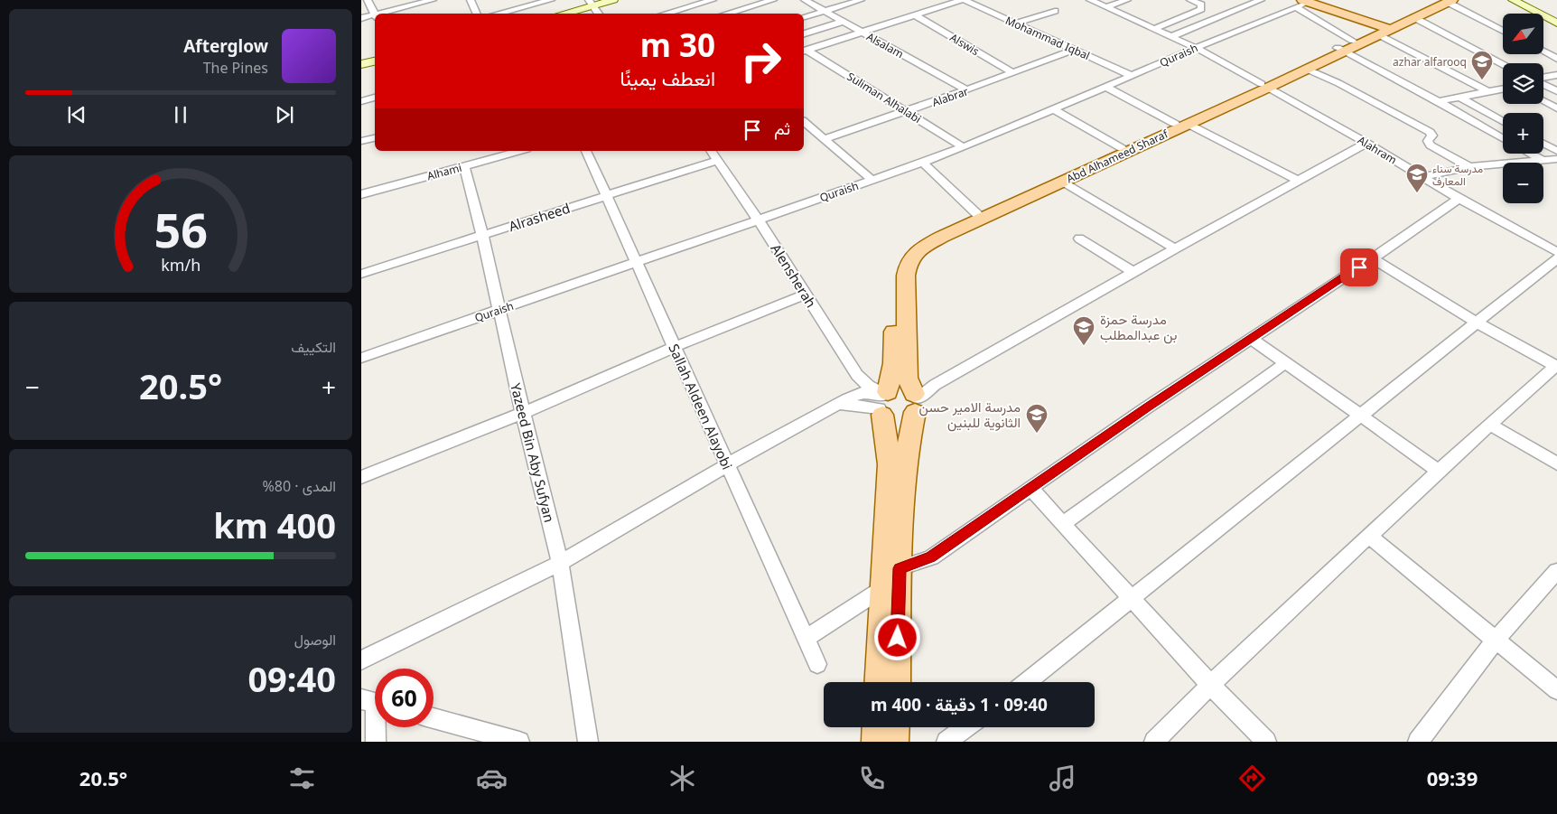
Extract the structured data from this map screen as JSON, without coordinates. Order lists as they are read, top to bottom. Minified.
{"streets":{"main road":["Abd Alhameed Sharaf"],"street":["Mohammad Iqbal","Alswis","Alsalam","Quraish","Alabrar","Suliman Alhalabi","Alahram","Alhami","Alrasheed","Alensherah","Sallah Aldeen Alayobi","Yazeed Bin Aby Sufyan"]},"crossings":[["Mohammad Iqbal","Quraish"],["Mohammad Iqbal","Alabrar"],["Alswis","Alabrar"],["Alsalam","Alabrar"],["Quraish","Suliman Alhalabi"],["Quraish","Alahram"],["Quraish","Alensherah"],["Quraish","Sallah Aldeen Alayobi"],["Quraish","Yazeed Bin Aby Sufyan"],["Alabrar","Suliman Alhalabi"],["Alahram","Abd Alhameed Sharaf"],["Abd Alhameed Sharaf","Alensherah"],["Alhami","Yazeed Bin Aby Sufyan"],["Alrasheed","Alensherah"],["Alrasheed","Sallah Aldeen Alayobi"],["Alrasheed","Yazeed Bin Aby Sufyan"]],"places":{"school or university":["azhar alfarooq","مدرسة سناء المعارف","مدرسة حمزة بن عبدالمطلب","مدرسة الامير حسن الثانوية للبنين"]},"north":"bottom left","page":{"map_buttons":["+","−"],"turn":["30 m","انعطف يمينًا"],"song":["Afterglow","The Pines"],"then":"ثم","tile":["التكييف",["المدى · 80%","400 km"],["الوصول","09:40"]],"heat":["−","20.5°","+"],"limit":"60","trip":"09:40 · 1 دقيقة · 400 m","tabs":["09:39","20.5°"],"gauge":["56","km/h"]}}
